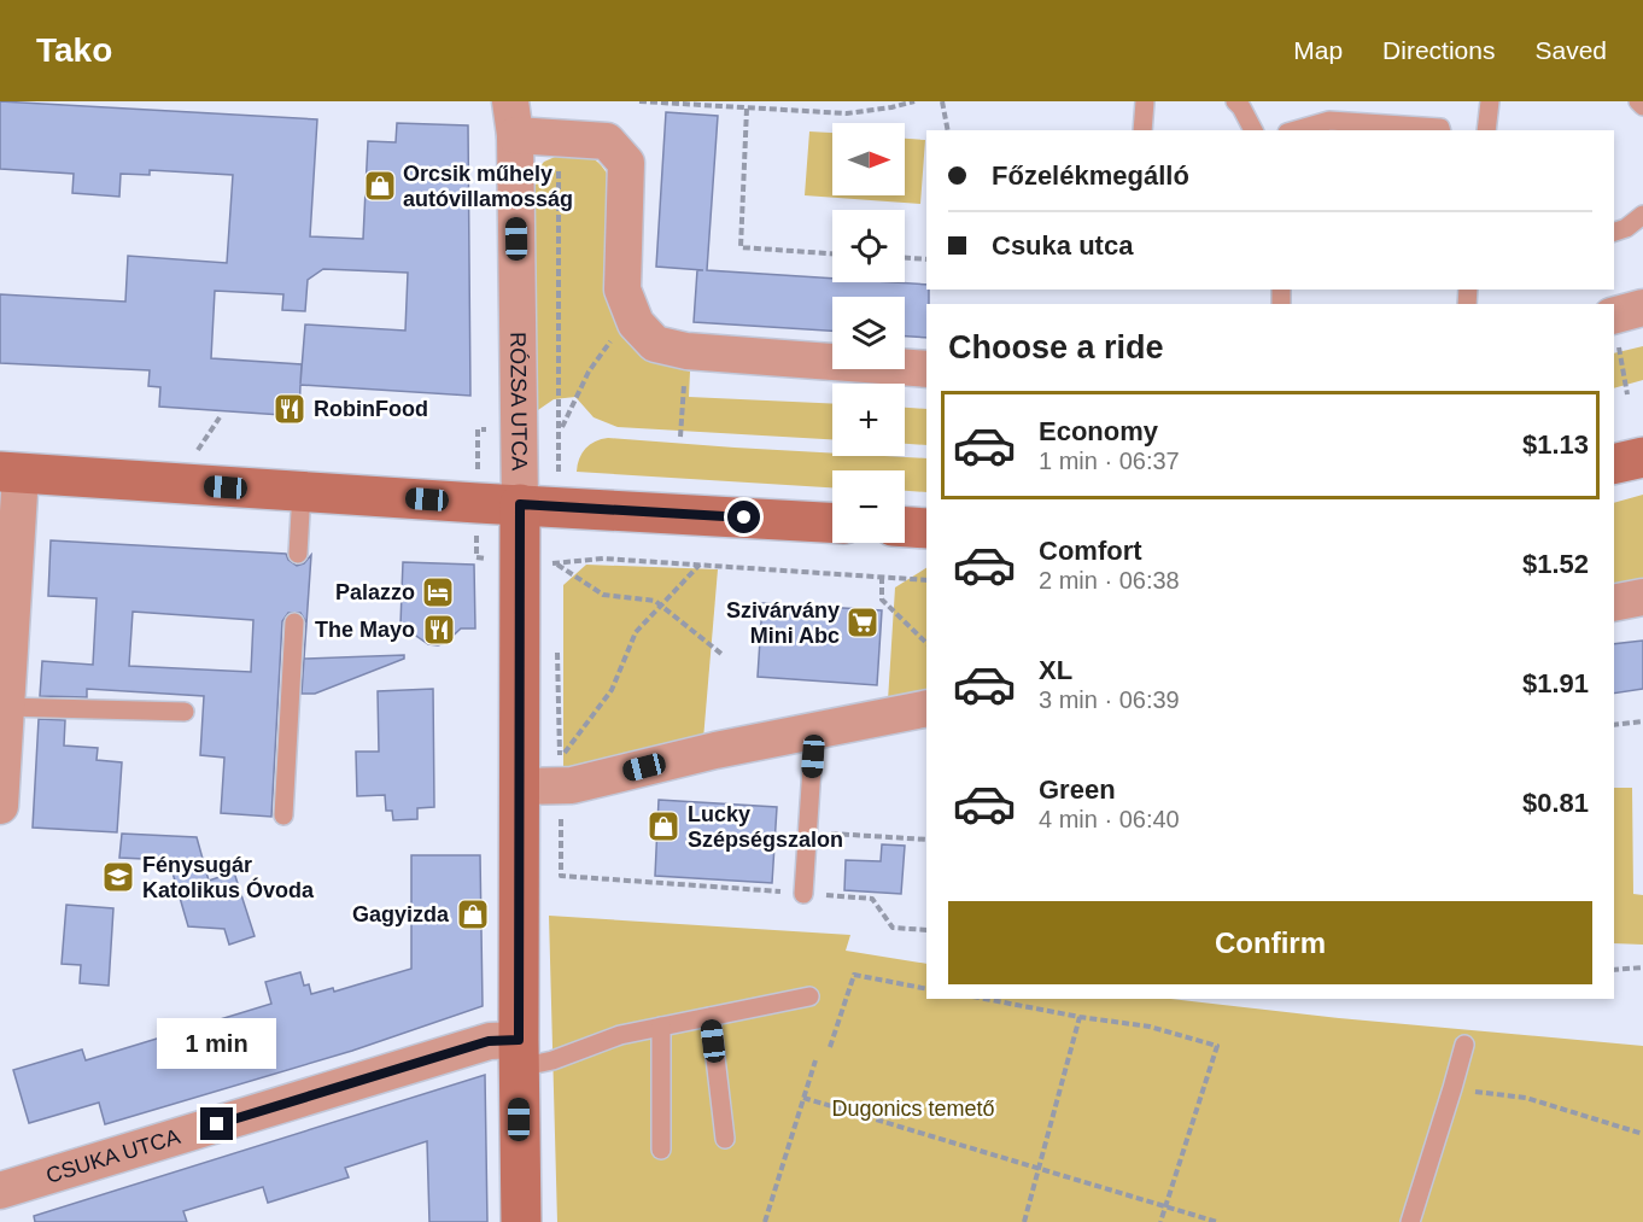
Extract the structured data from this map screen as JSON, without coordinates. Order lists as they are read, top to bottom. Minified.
{"streets":{"main road":["RÓZSA UTCA"],"street":["CSUKA UTCA"]},"crossings":[["RÓZSA UTCA","CSUKA UTCA"]],"parks":["Dugonics temető"],"places":{"shop":["Orcsik műhely autóvillamosság","Lucky Szépségszalon","Gagyizda"],"restaurant":["RobinFood","The Mayo"],"hotel":["Palazzo"],"supermarket":["Szivárvány Mini Abc"],"school or university":["Fénysugár Katolikus Óvoda"]},"north":"right","page":{"header":"Tako","nav":["Map","Directions","Saved"],"map_buttons":["+","−"],"banner":["Főzelékmegálló","Csuka utca"],"heading":"Choose a ride","list":[{"name":"Economy","note":"1 min · 06:37","value":"$1.13"},{"name":"Comfort","note":"2 min · 06:38","value":"$1.52"},{"name":"XL","note":"3 min · 06:39","value":"$1.91"},{"name":"Green","note":"4 min · 06:40","value":"$0.81"}],"buttons":"Confirm","bubble":"1 min"}}
